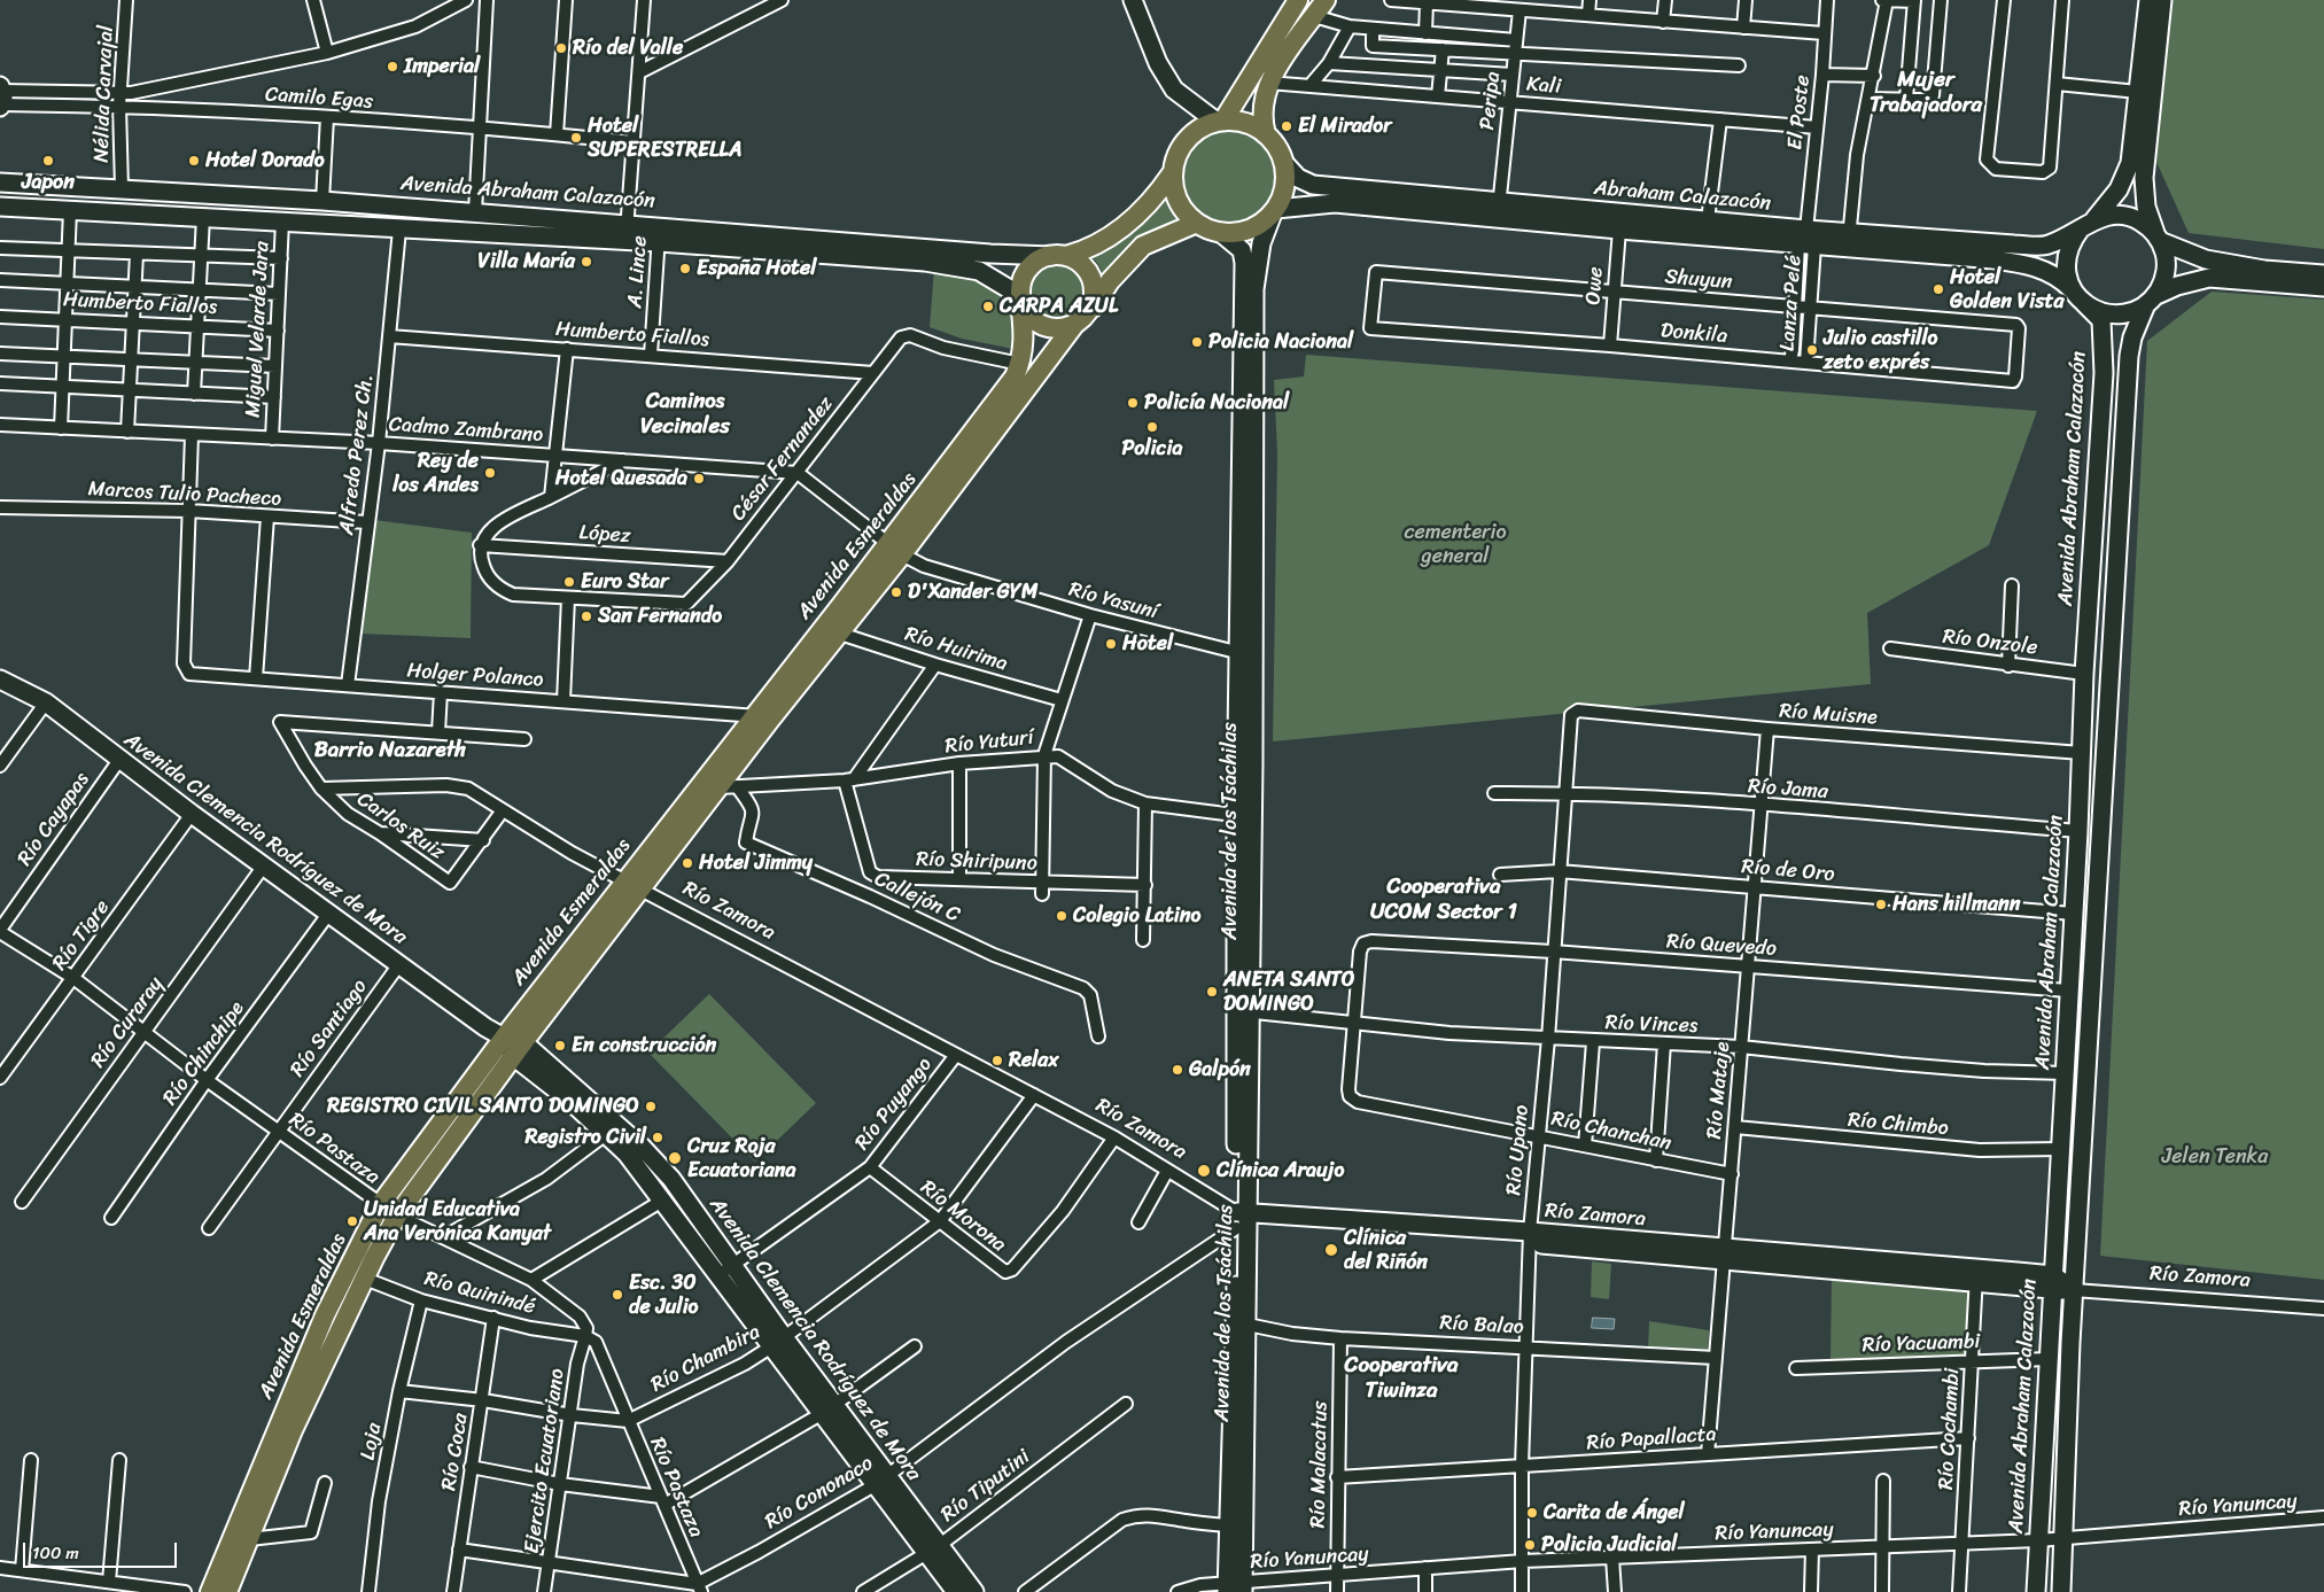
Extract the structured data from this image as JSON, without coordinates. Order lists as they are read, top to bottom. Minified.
{"streets":{"main road":["Avenida Abraham Calazacón","Abraham Calazacón","Avenida Esmeraldas","Avenida de los Tsáchilas","Avenida Clemencia Rodríguez de Mora","Río Zamora"],"street":["Kali","Nélida Carvajal","Camilo Egas","Peripa","El Poste","A. Lince","Shuyun","Owe","Lanza Pelé","Humberto Fiallos","Miguel Velarde Jara","Donkila","Cadmo Zambrano","Alfredo Perez Ch.","César Fernandez","Marcos Tulio Pacheco","López","Río Yasuní","Río Onzole","Río Huirima","Holger Polanco","Río Muisne","Río Yuturí","Río Jama","Río Cayapas","Carlos Ruiz","Río Shiripuno","Río de Oro","Callejón C","Río Tigre","Río Quevedo","Río Curaray","Río Vinces","Río Santiago","Río Chinchipe","Río Mataje","Río Puyango","Río Chimbo","Río Chanchan","Río Pastaza","Río Upano","Río Morona","Río Quinindé","Río Balao","Río Yacuambi","Río Chambira","Río Cochambi","Río Papallacta","Loja","Río Coca","Ejercito Ecuatoriano","Río Malacatus","Río Tiputini","Río Cononaco","Río Yanuncay"]},"crossings":[["Kali","Peripa"],["Kali","El Poste"],["Nélida Carvajal","Camilo Egas"],["Nélida Carvajal","Avenida Abraham Calazacón"],["El Poste","Abraham Calazacón"],["El Poste","Lanza Pelé"],["Avenida Abraham Calazacón","Abraham Calazacón"],["Avenida Abraham Calazacón","A. Lince"],["Avenida Abraham Calazacón","Miguel Velarde Jara"],["Avenida Abraham Calazacón","Alfredo Perez Ch."],["Avenida Abraham Calazacón","Avenida Esmeraldas"],["Avenida Abraham Calazacón","Río Onzole"],["Avenida Abraham Calazacón","Río Muisne"],["Avenida Abraham Calazacón","Río Jama"],["Avenida Abraham Calazacón","Avenida de los Tsáchilas"],["Avenida Abraham Calazacón","Río de Oro"],["Avenida Abraham Calazacón","Río Zamora"],["Avenida Abraham Calazacón","Río Quevedo"],["Avenida Abraham Calazacón","Río Vinces"],["Avenida Abraham Calazacón","Río Chimbo"],["Avenida Abraham Calazacón","Río Yacuambi"],["Avenida Abraham Calazacón","Río Yanuncay"],["Abraham Calazacón","Owe"],["Abraham Calazacón","Lanza Pelé"],["Abraham Calazacón","Avenida Esmeraldas"],["Abraham Calazacón","Avenida de los Tsáchilas"],["A. Lince","Humberto Fiallos"],["Shuyun","Owe"],["Shuyun","Lanza Pelé"],["Shuyun","Donkila"],["Owe","Donkila"],["Lanza Pelé","Donkila"],["Humberto Fiallos","Miguel Velarde Jara"],["Humberto Fiallos","Alfredo Perez Ch."],["Humberto Fiallos","César Fernandez"],["Miguel Velarde Jara","Cadmo Zambrano"],["Cadmo Zambrano","Alfredo Perez Ch."],["Cadmo Zambrano","César Fernandez"],["Alfredo Perez Ch.","Marcos Tulio Pacheco"],["Alfredo Perez Ch.","Holger Polanco"],["César Fernandez","López"],["César Fernandez","Avenida Esmeraldas"],["Marcos Tulio Pacheco","Holger Polanco"],["Avenida Esmeraldas","Río Yasuní"],["Avenida Esmeraldas","Río Huirima"],["Avenida Esmeraldas","Holger Polanco"],["Avenida Esmeraldas","Río Yuturí"],["Avenida Esmeraldas","Avenida de los Tsáchilas"],["Avenida Esmeraldas","Avenida Clemencia Rodríguez de Mora"],["Avenida Esmeraldas","Callejón C"],["Avenida Esmeraldas","Río Zamora"],["Avenida Esmeraldas","Río Pastaza"],["Avenida Esmeraldas","Río Quinindé"],["Río Yasuní","Avenida de los Tsáchilas"],["Río Muisne","Río Mataje"],["Río Muisne","Río Upano"],["Río Yuturí","Avenida de los Tsáchilas"],["Río Yuturí","Río Shiripuno"],["Río Yuturí","Callejón C"],["Río Jama","Río Mataje"],["Río Jama","Río Upano"],["Río Cayapas","Avenida Clemencia Rodríguez de Mora"],["Río Cayapas","Río Pastaza"],["Carlos Ruiz","Río Zamora"],["Avenida de los Tsáchilas","Río Zamora"],["Avenida de los Tsáchilas","Río Vinces"],["Avenida de los Tsáchilas","Río Balao"],["Avenida de los Tsáchilas","Río Cononaco"],["Avenida de los Tsáchilas","Río Yanuncay"],["Avenida Clemencia Rodríguez de Mora","Río Tigre"],["Avenida Clemencia Rodríguez de Mora","Río Curaray"],["Avenida Clemencia Rodríguez de Mora","Río Santiago"],["Avenida Clemencia Rodríguez de Mora","Río Chinchipe"],["Avenida Clemencia Rodríguez de Mora","Río Puyango"],["Avenida Clemencia Rodríguez de Mora","Río Chambira"],["Avenida Clemencia Rodríguez de Mora","Río Tiputini"],["Avenida Clemencia Rodríguez de Mora","Río Cononaco"],["Río de Oro","Río Mataje"],["Río de Oro","Río Upano"],["Río Zamora","Río Mataje"],["Río Zamora","Río Puyango"],["Río Zamora","Río Upano"],["Río Zamora","Río Morona"],["Río Zamora","Río Chambira"],["Río Zamora","Río Cochambi"],["Río Zamora","Río Cononaco"],["Río Tigre","Río Pastaza"],["Río Quevedo","Río Vinces"],["Río Quevedo","Río Mataje"],["Río Quevedo","Río Chanchan"],["Río Quevedo","Río Upano"],["Río Curaray","Río Pastaza"],["Río Vinces","Río Mataje"],["Río Vinces","Río Chanchan"],["Río Vinces","Río Upano"],["Río Santiago","Río Pastaza"],["Río Chinchipe","Río Pastaza"],["Río Mataje","Río Chimbo"],["Río Mataje","Río Chanchan"],["Río Mataje","Río Balao"],["Río Mataje","Río Papallacta"],["Río Puyango","Río Morona"],["Río Chanchan","Río Upano"],["Río Pastaza","Río Quinindé"],["Río Pastaza","Río Chambira"],["Río Pastaza","Ejercito Ecuatoriano"],["Río Pastaza","Río Cononaco"],["Río Upano","Río Balao"],["Río Upano","Río Papallacta"],["Río Upano","Río Yanuncay"],["Río Morona","Río Chambira"],["Río Quinindé","Loja"],["Río Quinindé","Río Coca"],["Río Quinindé","Ejercito Ecuatoriano"],["Río Balao","Río Malacatus"],["Río Yacuambi","Río Cochambi"],["Río Cochambi","Río Papallacta"],["Río Cochambi","Río Yanuncay"],["Río Papallacta","Río Malacatus"],["Río Malacatus","Río Yanuncay"]],"districts":["Mujer Trabajadora","Caminos Vecinales","Barrio Nazareth","Cooperativa UCOM Sector 1","Cooperativa Tiwinza"],"parks":["cementerio general","Jelen Tenka"],"places":["Río del Valle","Imperial","El Mirador","Hotel SUPERESTRELLA","Japon","Hotel Dorado","Villa María","España Hotel","Hotel Golden Vista","CARPA AZUL","Policia Nacional","Julio castillo zeto exprés","Policía Nacional","Policia","Rey de los Andes","Hotel Quesada","Euro Star","D'Xander GYM","San Fernando","Hotel","Hotel Jimmy","Hans hillmann","Colegio Latino","ANETA SANTO DOMINGO","En construcción","Relax","Galpón","REGISTRO CIVIL SANTO DOMINGO","Registro Civil","Cruz Roja Ecuatoriana","Clínica Araujo","Unidad Educativa Ana Verónica Kanyat","Clínica del Riñón","Esc. 30 de Julio","Carita de Ángel","Policia Judicial"],"scale_bar":"100 m"}
